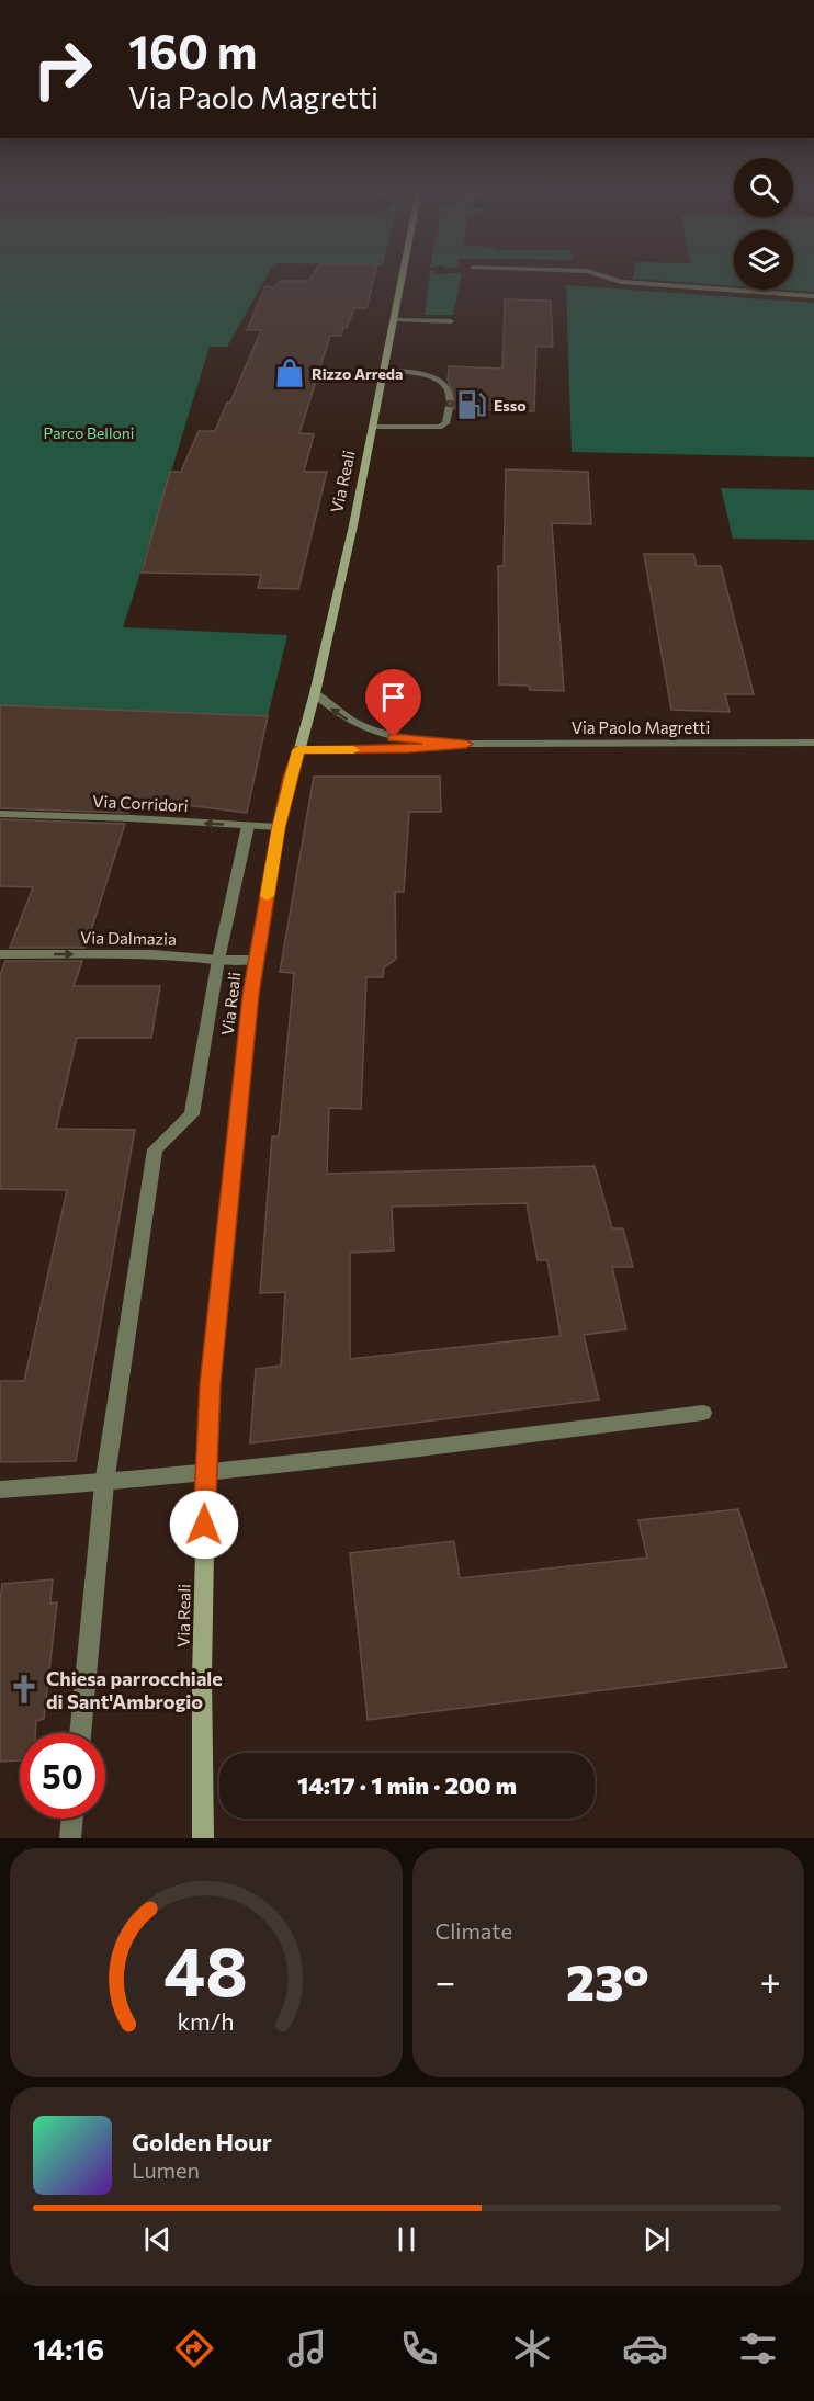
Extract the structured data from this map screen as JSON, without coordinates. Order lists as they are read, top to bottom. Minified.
{"streets":{"main road":["Via Reali"],"street":["Via Paolo Magretti","Via Corridori","Via Dalmazia"]},"crossings":[["Via Reali","Via Paolo Magretti"],["Via Reali","Via Corridori"],["Via Reali","Via Dalmazia"]],"one_way":["Via Corridori","Via Dalmazia"],"parks":["Parco Belloni"],"places":{"shop":["Rizzo Arreda"],"fuel station":["Esso"],"church":["Chiesa parrocchiale di Sant'Ambrogio"]},"page":{"turn":["160 m","Via Paolo Magretti"],"limit":"50","trip":"14:17 · 1 min · 200 m","tile":"Climate","heat":["−","23°","+"],"song":["Golden Hour","Lumen"],"tabs":"14:16","gauge":["48","km/h"]}}
